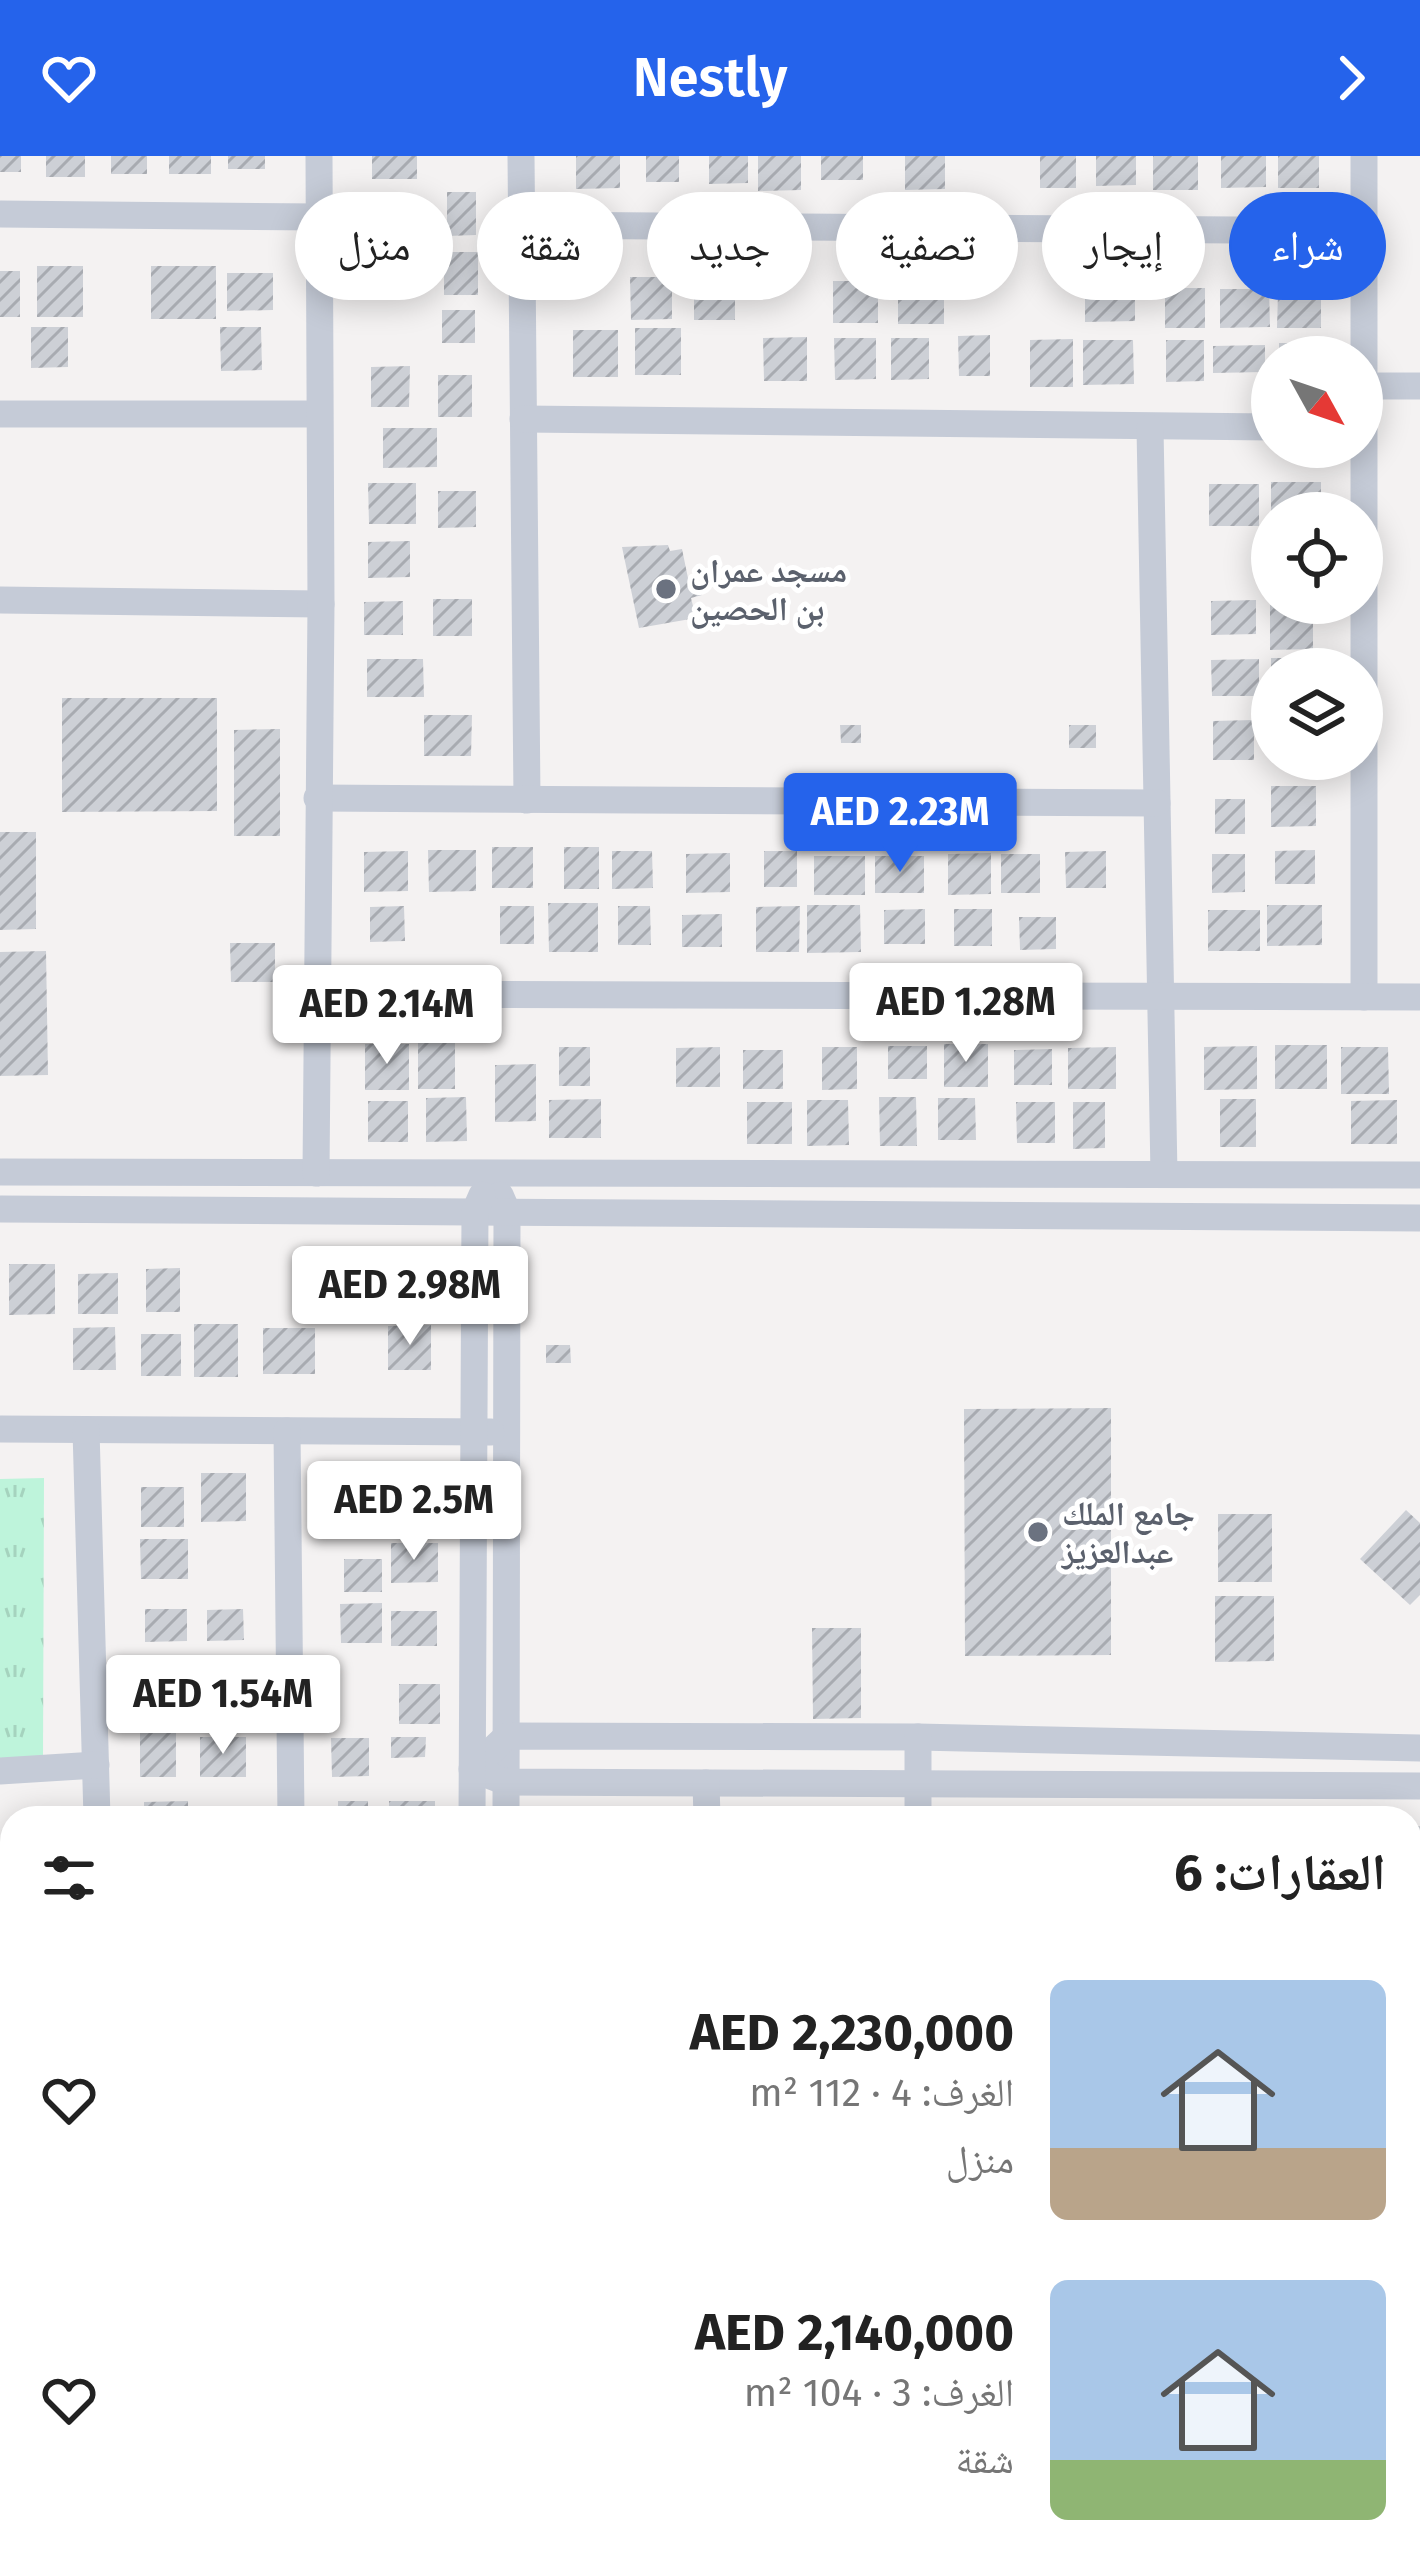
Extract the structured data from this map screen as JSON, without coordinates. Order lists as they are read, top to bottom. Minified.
{"places":["مسجد عمران بن الحصين","جامع الملك عبدالعزيز"],"north":"bottom right","page":{"header":"Nestly","chip":["شراء","إيجار","تصفية","جديد","شقة","منزل"],"price":["AED 2.23M","AED 1.28M","AED 2.14M","AED 2.98M","AED 2.5M","AED 1.54M"],"heading":"العقارات: 6","list":[{"name":"AED 2,230,000","note":"الغرف: 4 · 112 m² · منزل"},{"name":"AED 2,140,000","note":"الغرف: 3 · 104 m² · شقة"}]}}
